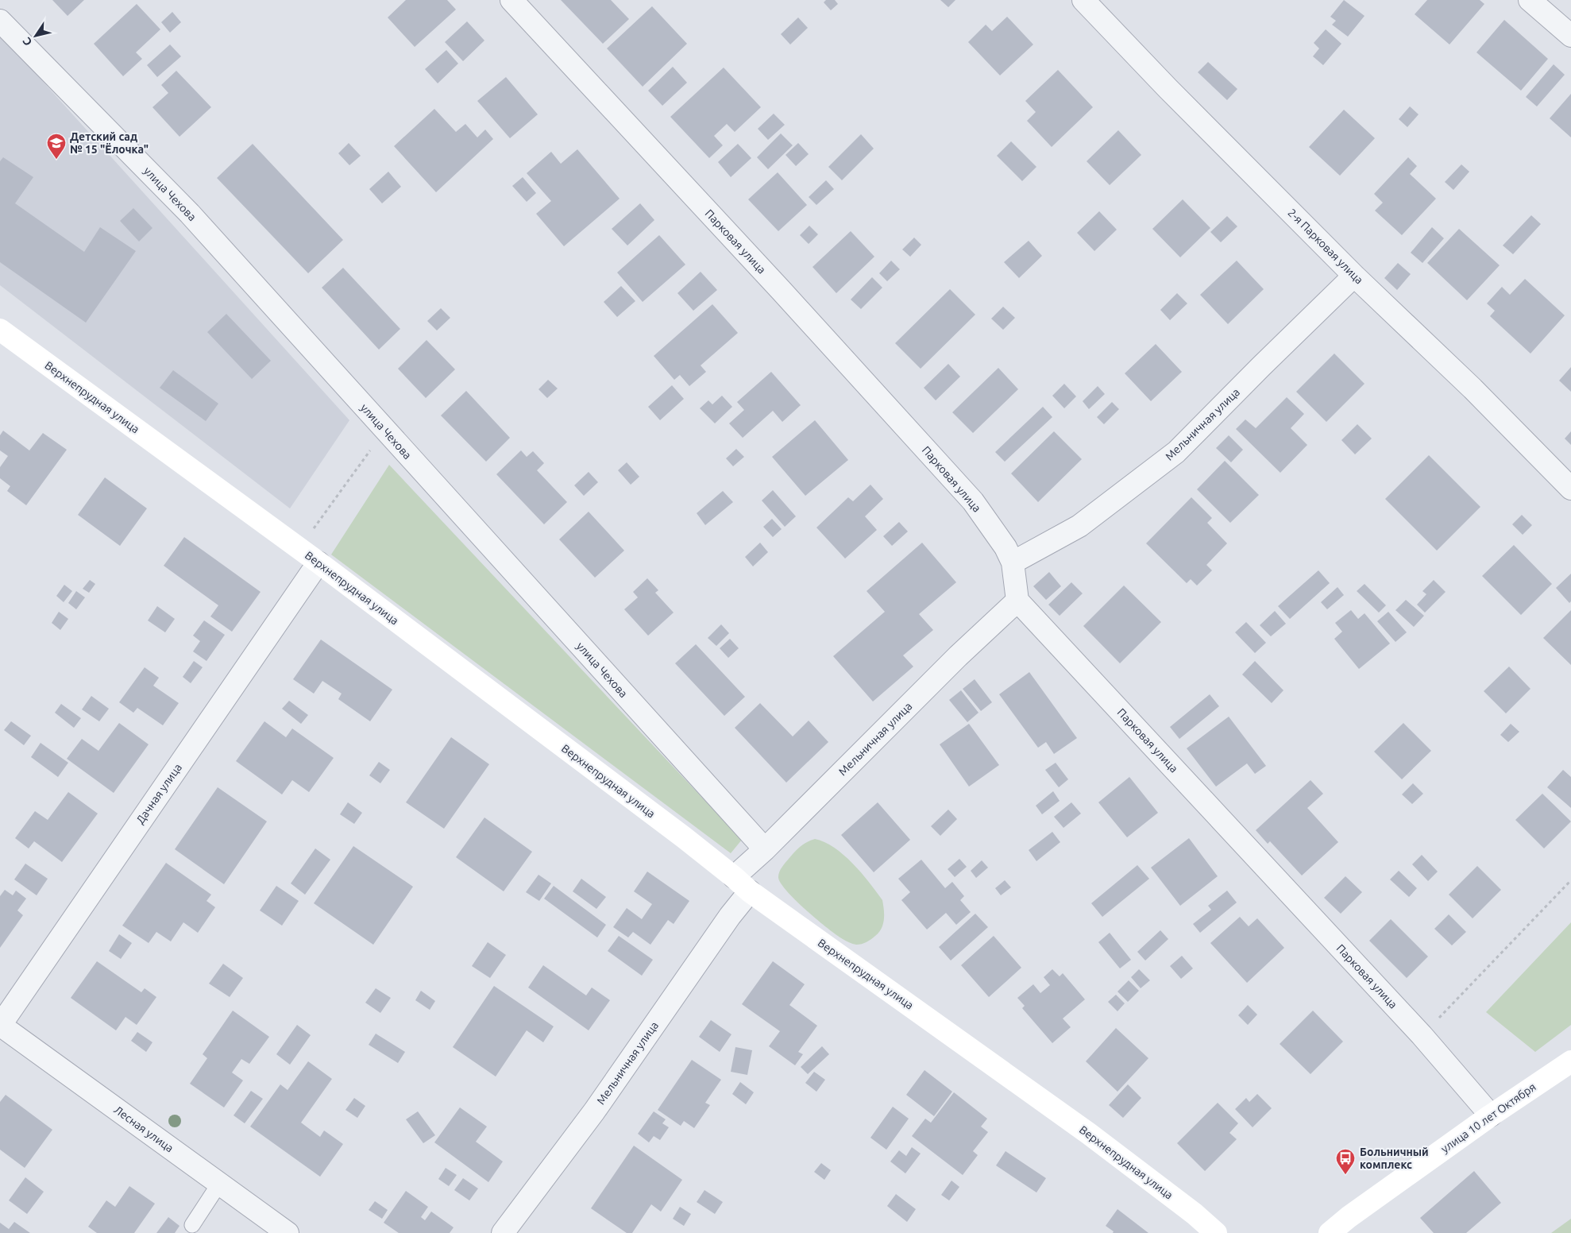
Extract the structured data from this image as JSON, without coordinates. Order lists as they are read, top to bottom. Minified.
{"streets":{"street":["улица Чехова","Парковая улица","2-я Парковая улица","Верхнепрудная улица","Мельничная улица","Дачная улица","улица 10 лет Октября","Лесная улица"]},"crossings":[["улица Чехова","Мельничная улица"],["Парковая улица","Мельничная улица"],["Парковая улица","улица 10 лет Октября"],["2-я Парковая улица","Мельничная улица"],["Верхнепрудная улица","Мельничная улица"],["Верхнепрудная улица","Дачная улица"],["Дачная улица","Лесная улица"]],"places":{"school or university":["Детский сад № 15 \"Ёлочка\""],"bus stop":["Больничный комплекс"]},"north":"bottom left"}
